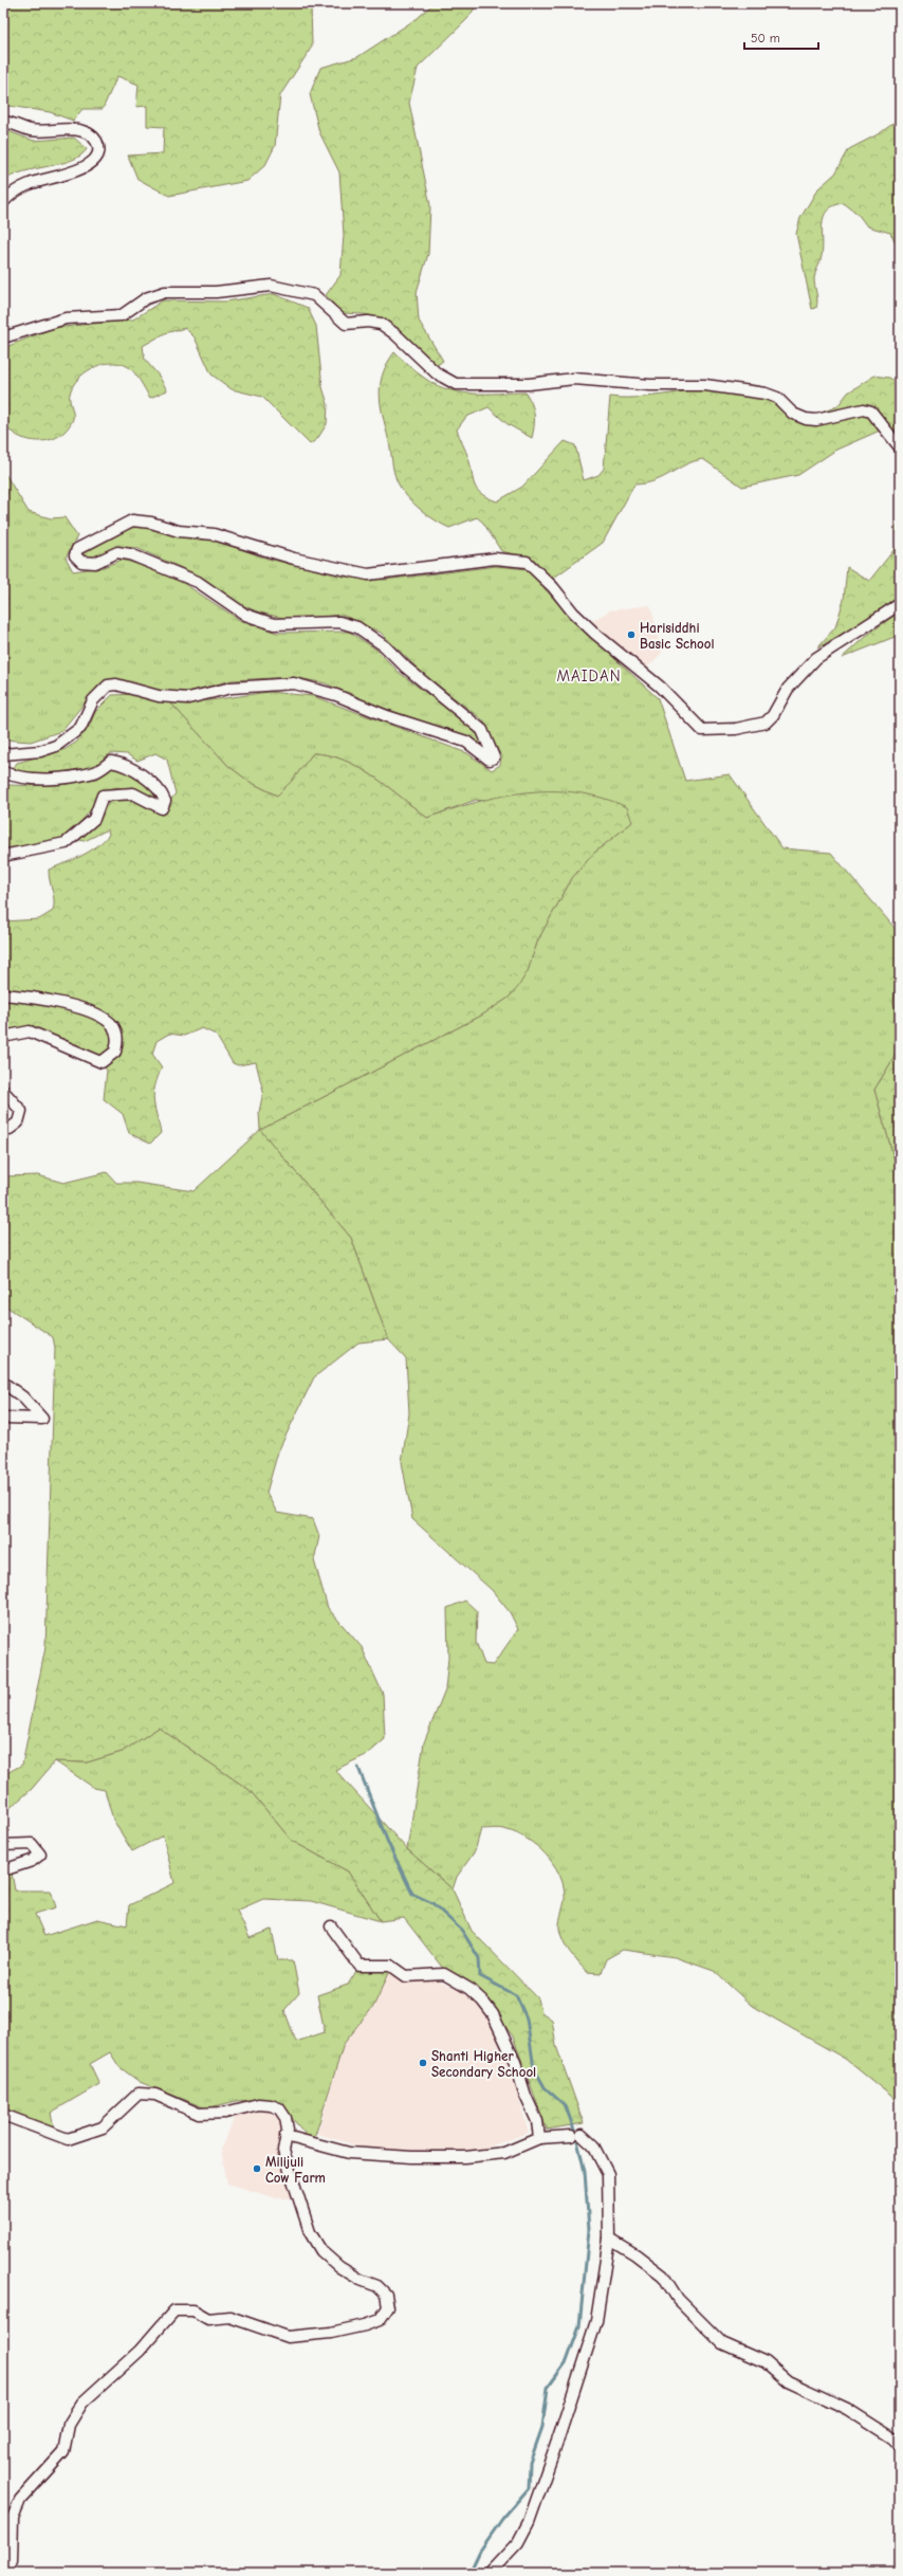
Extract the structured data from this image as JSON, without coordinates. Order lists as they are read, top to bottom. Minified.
{"districts":["MAIDAN"],"places":["Harisiddhi Basic School","Shanti Higher Secondary School","Milijuli Cow Farm"],"scale_bar":"50 m"}
